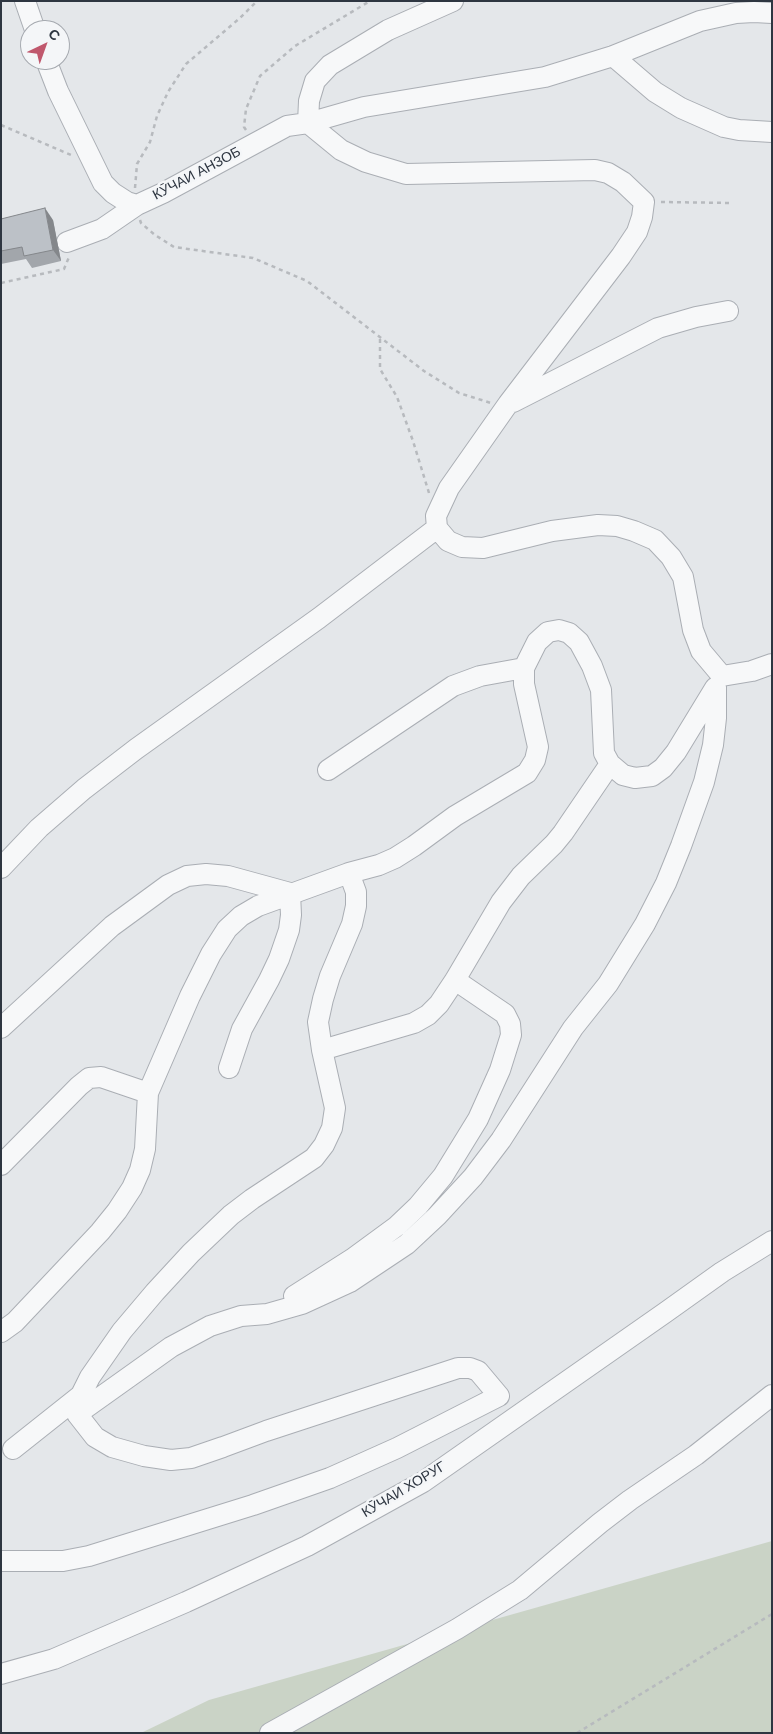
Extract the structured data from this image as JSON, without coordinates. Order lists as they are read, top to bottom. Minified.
{"streets":{"street":["КӮЧАИ АНЗОБ","КӮЧАИ ХОРУГ"]},"north":"top right"}
